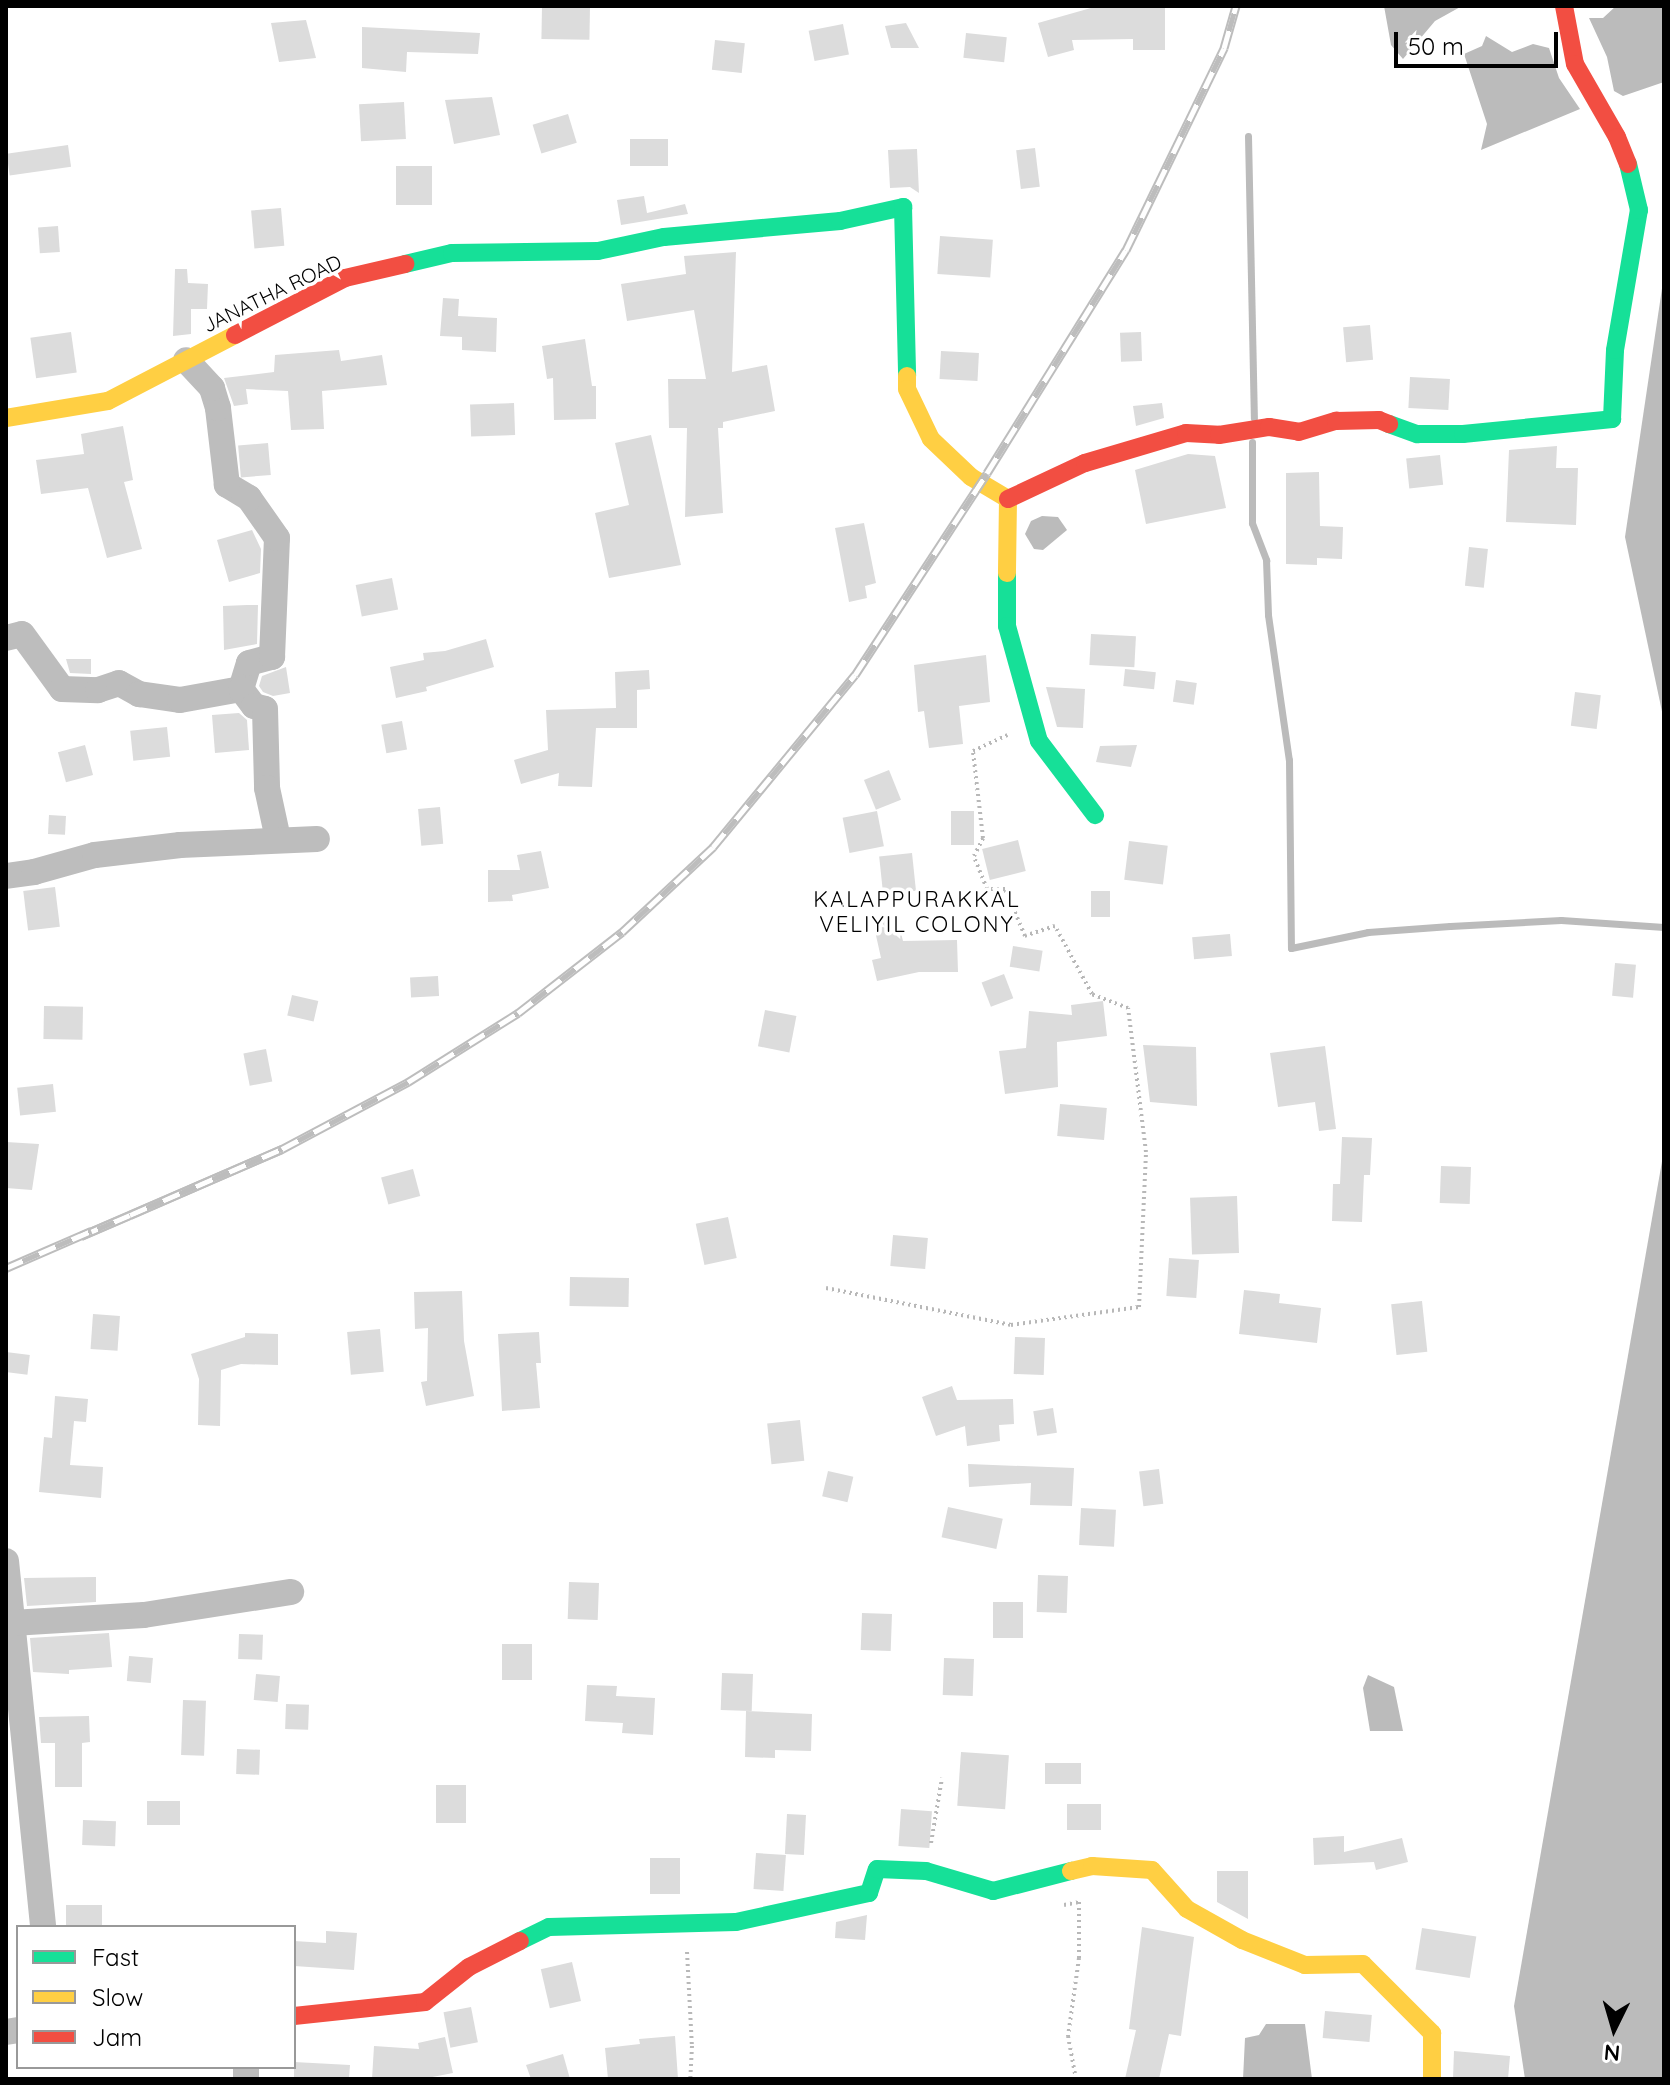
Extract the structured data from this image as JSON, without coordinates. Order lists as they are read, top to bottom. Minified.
{"streets":{"street":["JANATHA ROAD"]},"districts":["KALAPPURAKKAL VELIYIL COLONY"],"legend":["Fast","Slow","Jam"],"scale_bar":"50 m","north":"bottom"}
